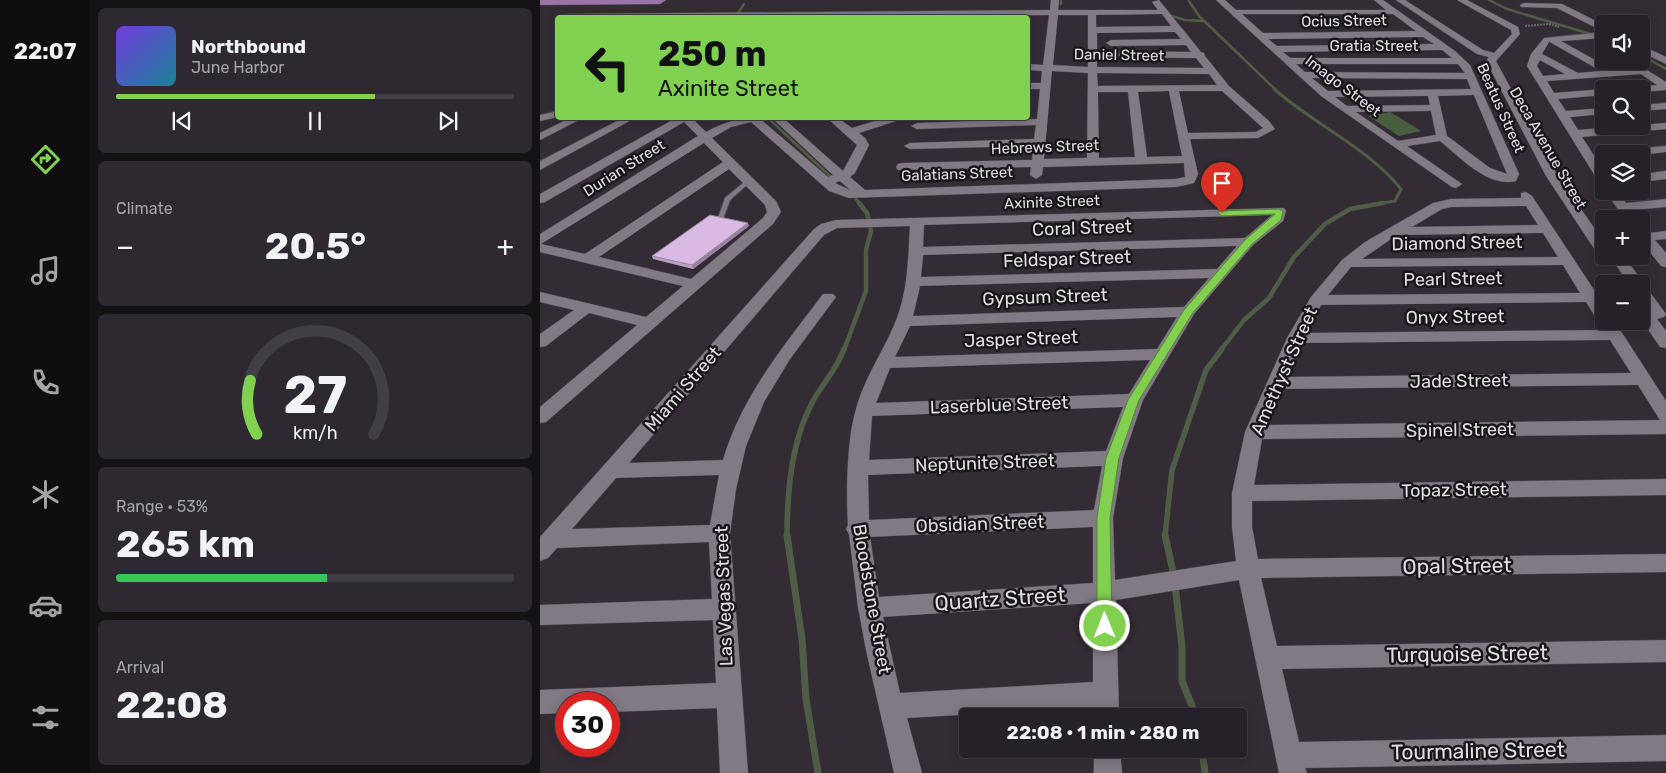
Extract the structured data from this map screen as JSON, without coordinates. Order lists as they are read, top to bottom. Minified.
{"streets":{"street":["Ocius Street","Gratia Street","Daniel Street","Imago Street","Beatus Street","Hebrews Street","Deca Avenue Street","Durian Street","Galatians Street","Axinite Street","Coral Street","Diamond Street","Feldspar Street","Pearl Street","Gypsum Street","Onyx Street","Jasper Street","Amethyst Street","Jade Street","Miami Street","Laserblue Street","Spinel Street","Neptunite Street","Topaz Street","Obsidian Street","Opal Street","Las Vegas Street","Bloodstone Street","Quartz Street","Turquoise Street","Tourmaline Street"]},"crossings":[["Ocius Street","Imago Street"],["Ocius Street","Beatus Street"],["Gratia Street","Imago Street"],["Gratia Street","Beatus Street"],["Hebrews Street","Galatians Street"],["Axinite Street","Coral Street"],["Axinite Street","Miami Street"],["Axinite Street","Bloodstone Street"],["Coral Street","Bloodstone Street"],["Diamond Street","Amethyst Street"],["Feldspar Street","Bloodstone Street"],["Pearl Street","Amethyst Street"],["Gypsum Street","Bloodstone Street"],["Onyx Street","Amethyst Street"],["Jasper Street","Bloodstone Street"],["Amethyst Street","Jade Street"],["Amethyst Street","Spinel Street"],["Amethyst Street","Topaz Street"],["Amethyst Street","Opal Street"],["Amethyst Street","Quartz Street"],["Amethyst Street","Turquoise Street"],["Amethyst Street","Tourmaline Street"],["Laserblue Street","Bloodstone Street"],["Neptunite Street","Bloodstone Street"],["Obsidian Street","Bloodstone Street"],["Opal Street","Quartz Street"],["Bloodstone Street","Quartz Street"]],"page":{"tabs":"22:07","map_buttons":["+","−"],"turn":["250 m","Axinite Street"],"song":["Northbound","June Harbor"],"tile":["Climate",["Range · 53%","265 km"],["Arrival","22:08"]],"heat":["−","20.5°","+"],"limit":"30","trip":"22:08 · 1 min · 280 m","gauge":["27","km/h"]}}
